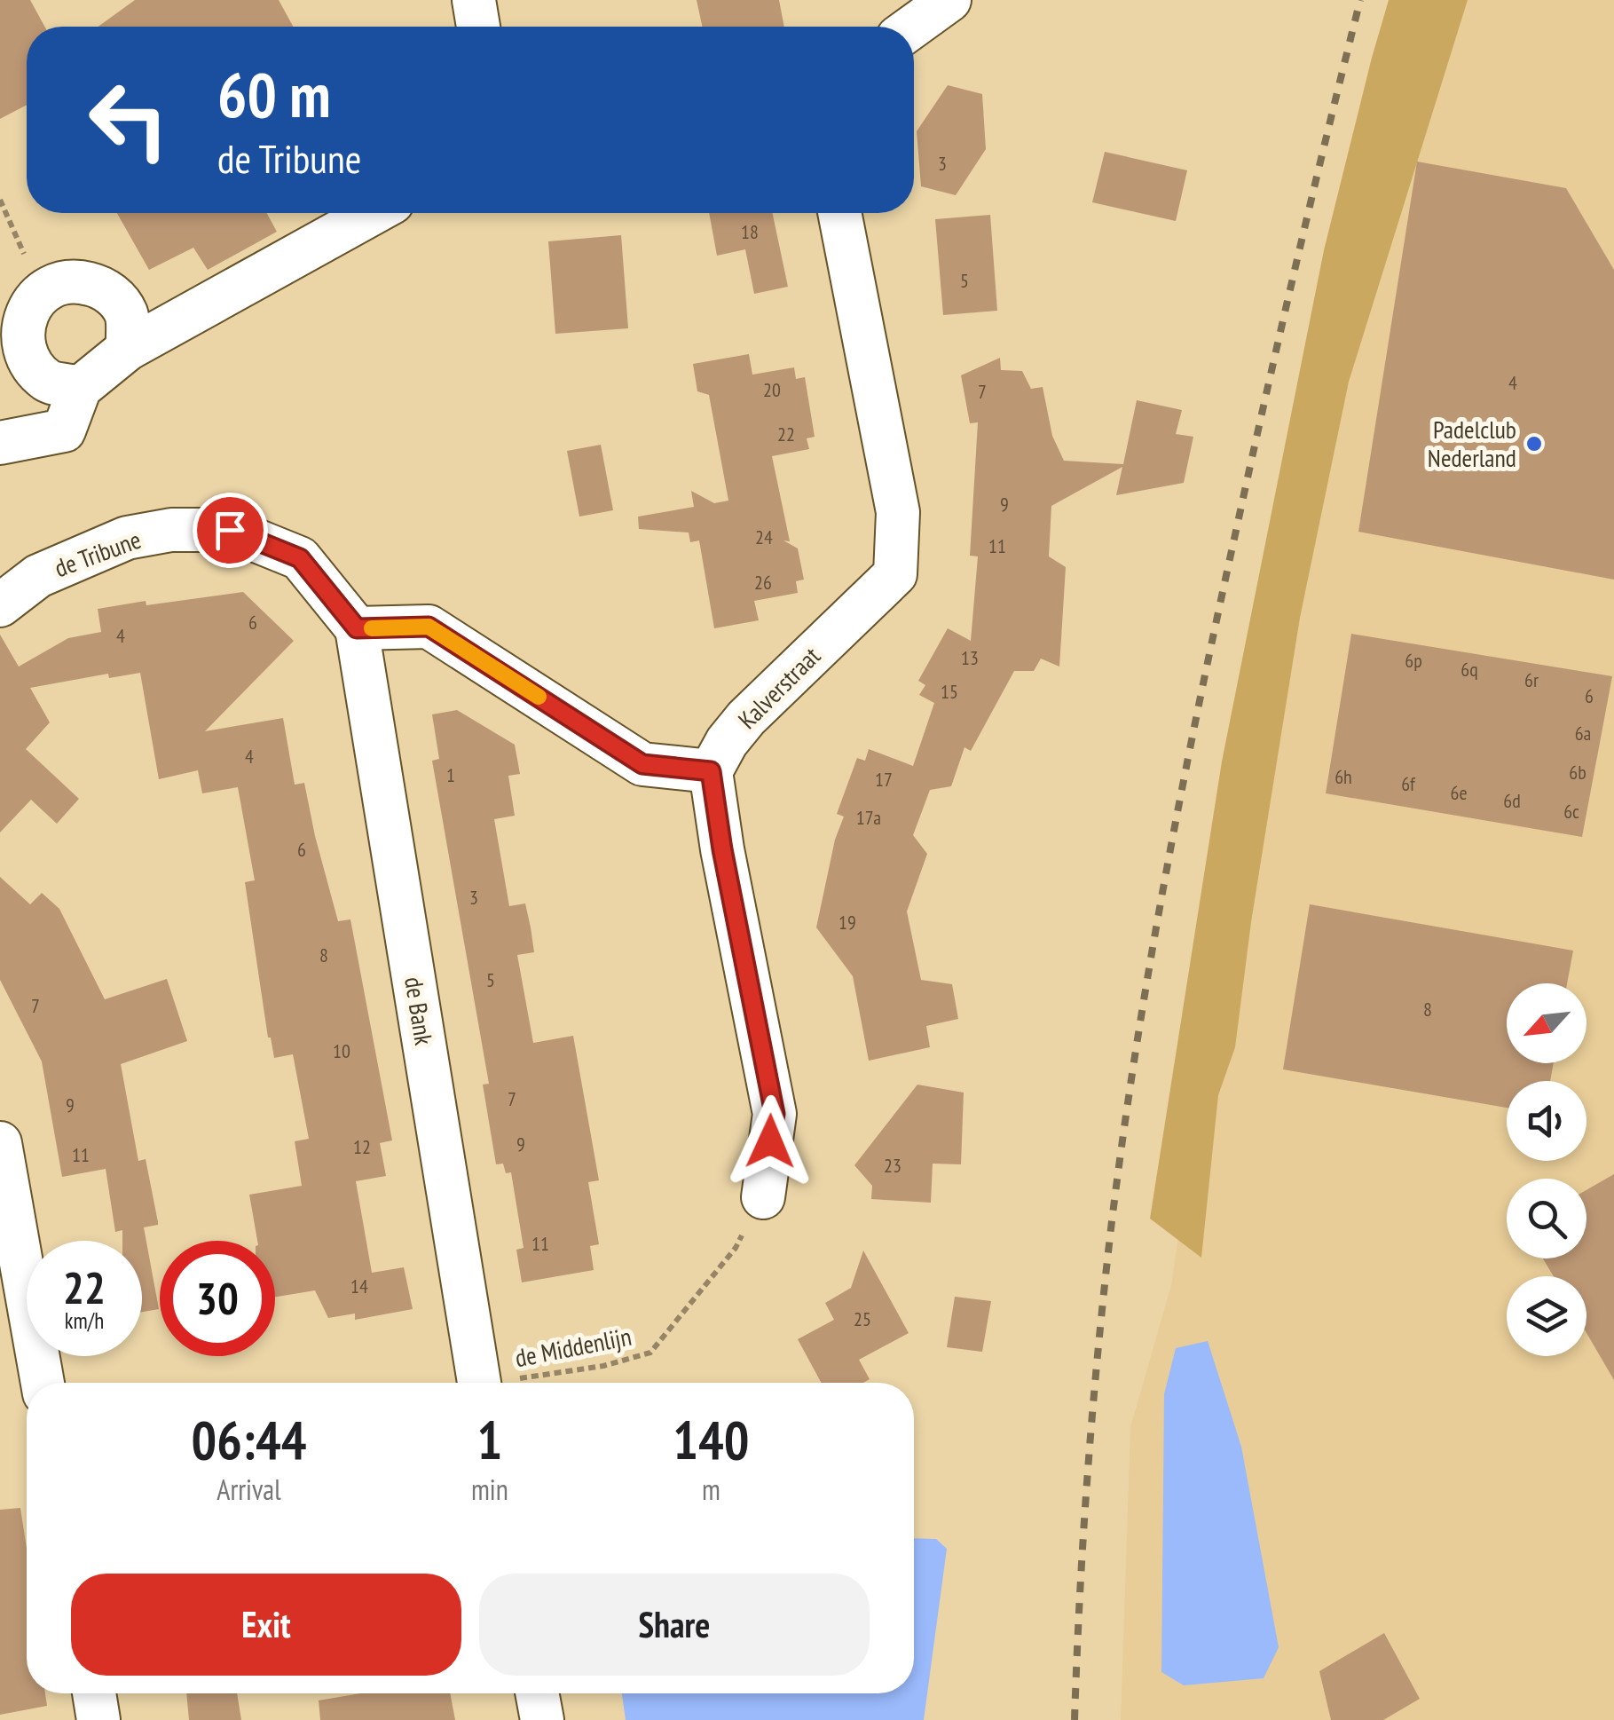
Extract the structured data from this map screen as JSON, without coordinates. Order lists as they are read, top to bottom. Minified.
{"streets":{"street":["de Tribune","Kalverstraat","de Bank"],"path":["de Middenlijn"]},"crossings":[["de Tribune","de Bank"]],"places":["Padelclub Nederland"],"house_numbers":["3","18","5","4","20","7","22","9","24","11","26","6","4","13","6p","6q","6r","15","6","6a","4","6b","1","6h","17","6f","6e","6d","6c","17a","6","3","19","8","5","7","8","10","7","9","9","12","11","23","11","14","25"],"north":"bottom left","page":{"turn":["60 m","de Tribune"],"speed":"22 km/h","limit":"30","eta":["06:44","Arrival","1","min","140","m"],"buttons":["Exit","Share"]}}
